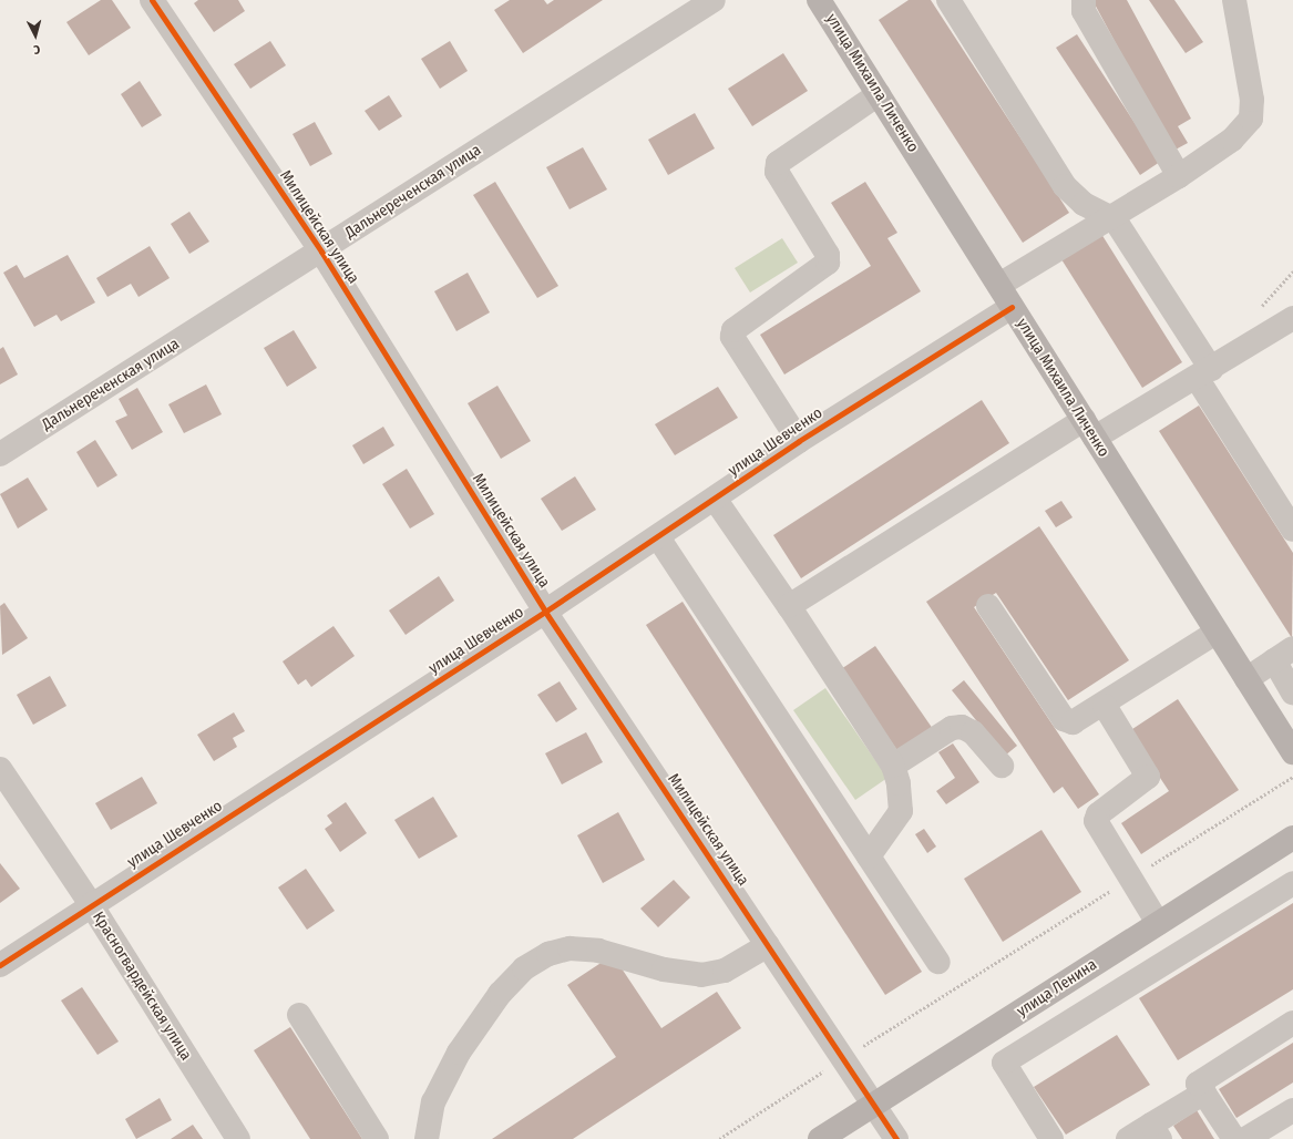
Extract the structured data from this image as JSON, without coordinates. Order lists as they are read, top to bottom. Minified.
{"streets":{"main road":["улица Михаила Личенко","улица Ленина"],"street":["Дальнереченская улица","Милицейская улица","улица Шевченко","Красногвардейская улица"]},"crossings":[["улица Михаила Личенко","улица Шевченко"],["Дальнереченская улица","Милицейская улица"],["Милицейская улица","улица Шевченко"],["Милицейская улица","улица Ленина"],["улица Шевченко","Красногвардейская улица"]],"north":"bottom"}
